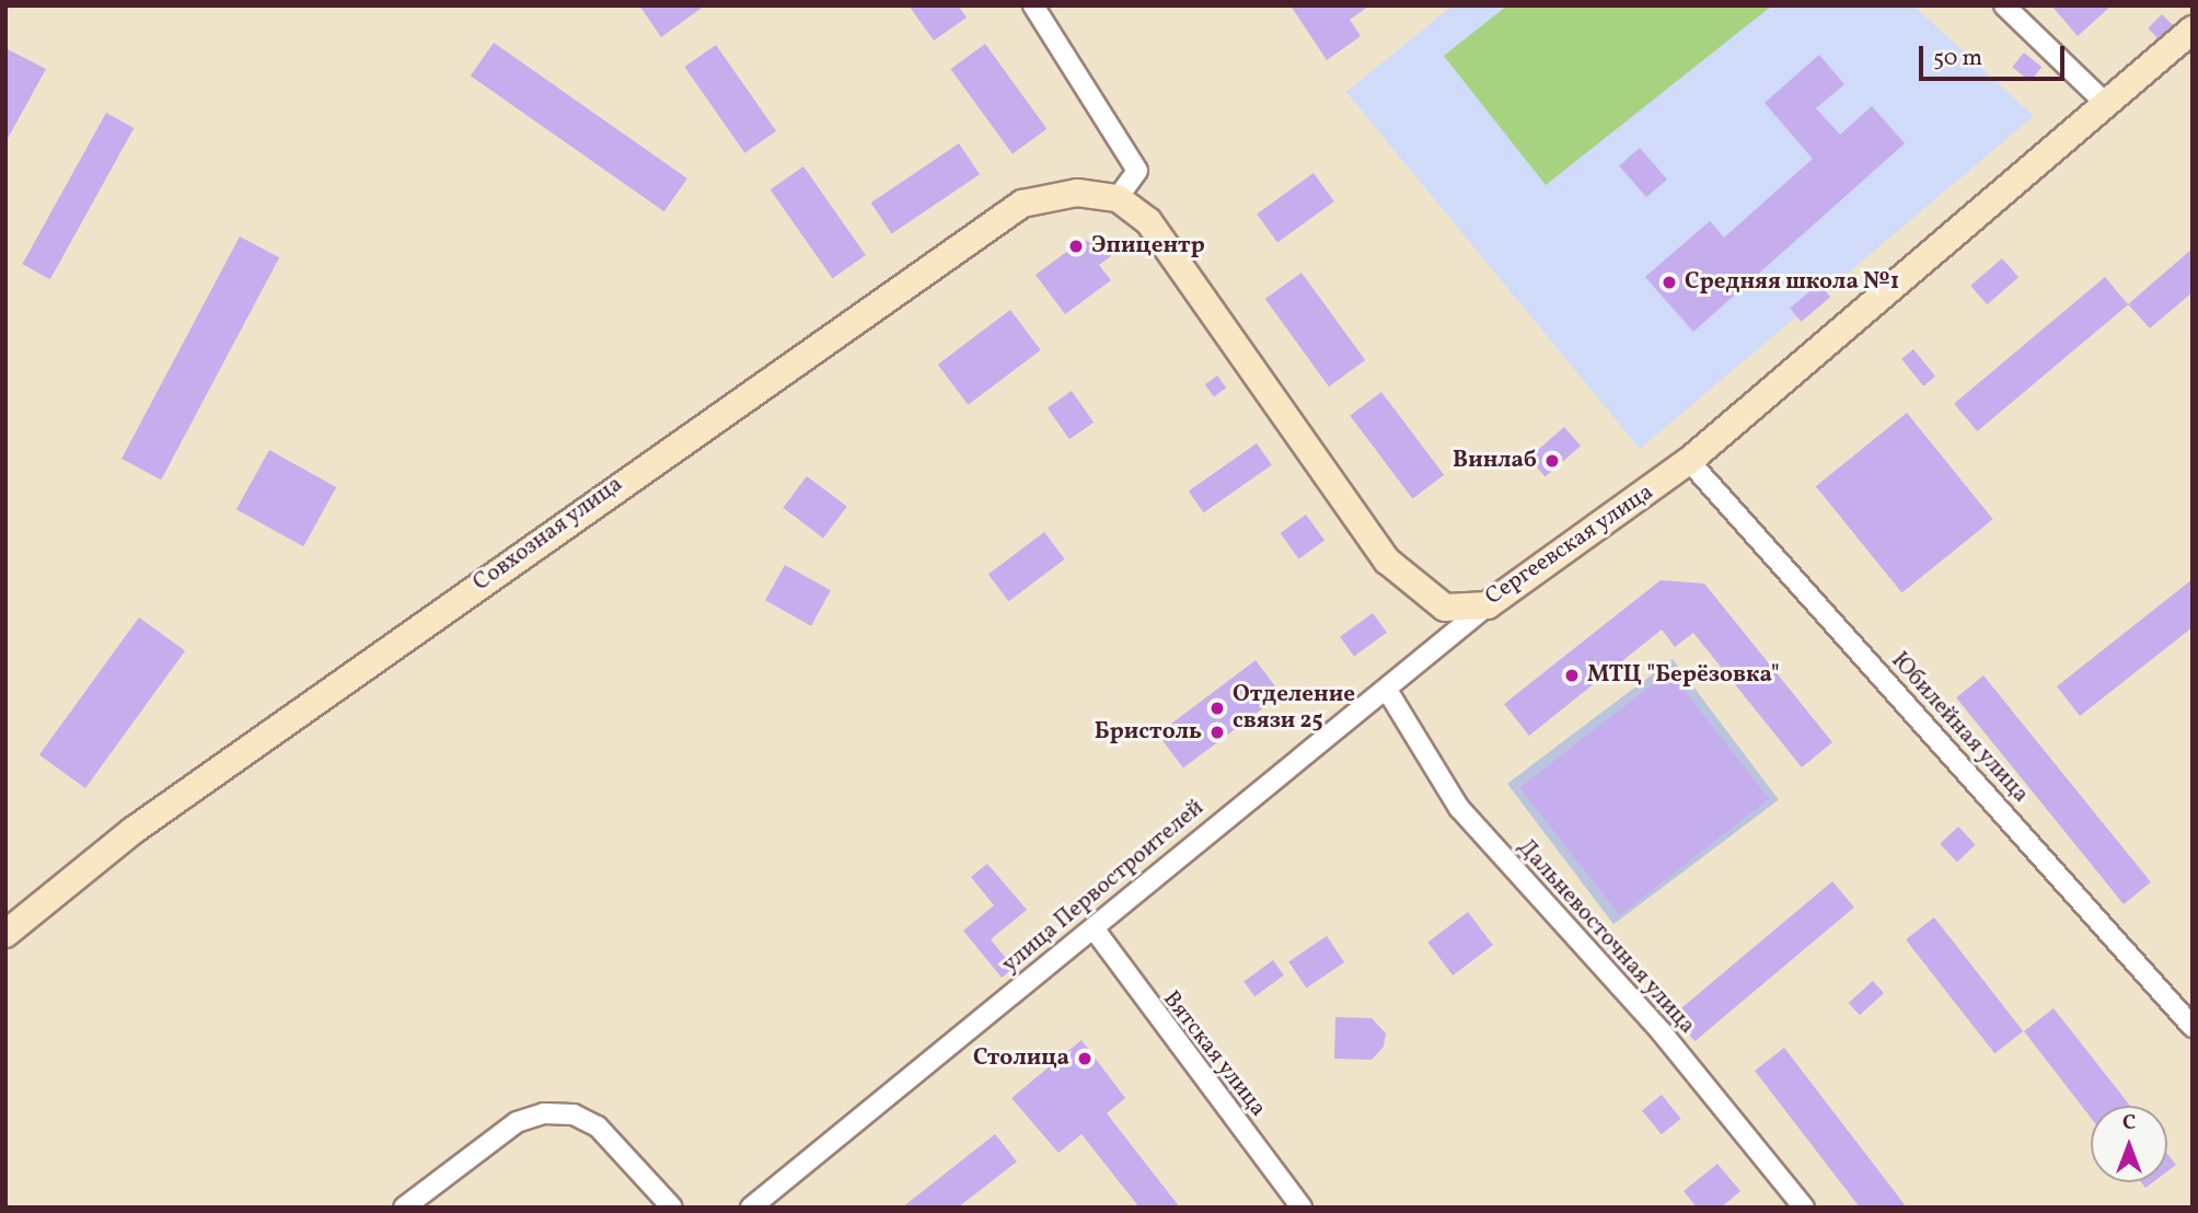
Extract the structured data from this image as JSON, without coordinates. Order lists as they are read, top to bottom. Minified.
{"streets":{"main road":["Совхозная улица","Сергеевская улица"],"street":["Юбилейная улица","улица Первостроителей","Дальневосточная улица","Вятская улица"]},"crossings":[["Совхозная улица","Сергеевская улица"],["Сергеевская улица","Юбилейная улица"],["Сергеевская улица","улица Первостроителей"],["улица Первостроителей","Дальневосточная улица"],["улица Первостроителей","Вятская улица"]],"places":["Эпицентр","Средняя школа №1","Винлаб","МТЦ \"Берёзовка\"","Отделение связи 25","Бристоль","Столица"],"scale_bar":"50 m","north":"top"}
